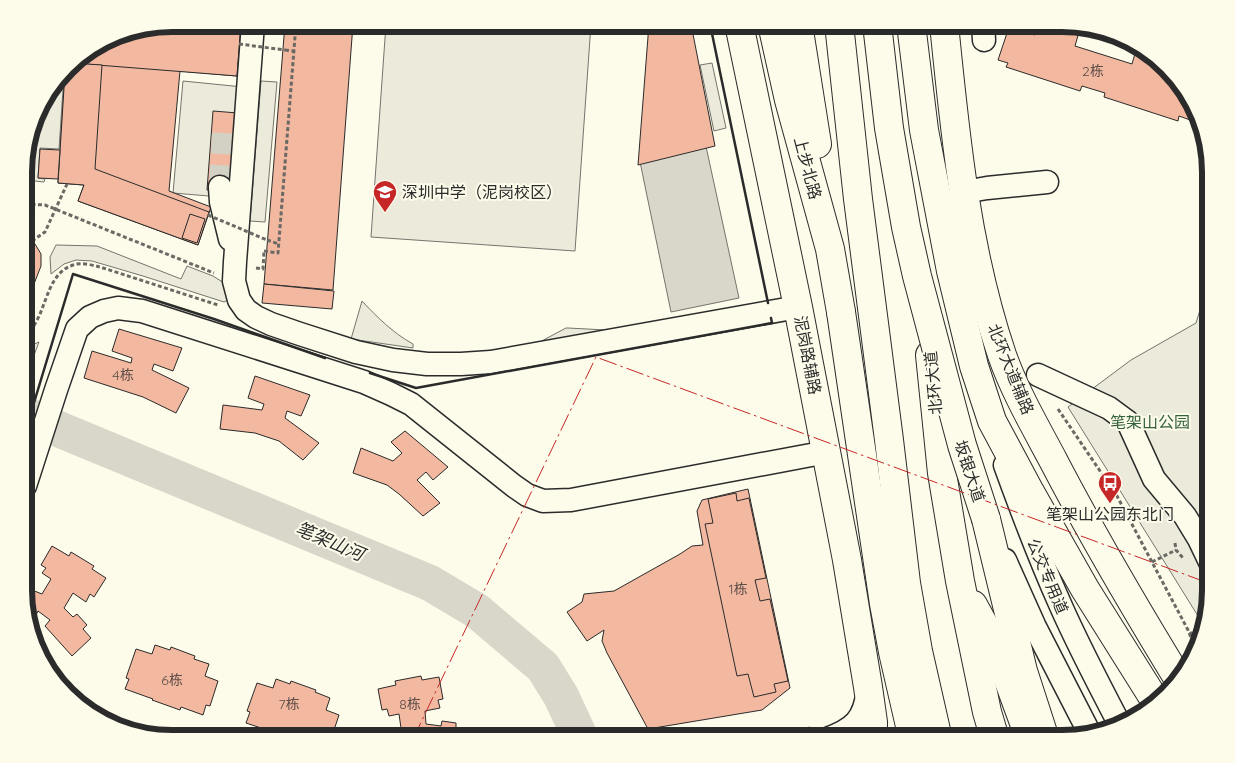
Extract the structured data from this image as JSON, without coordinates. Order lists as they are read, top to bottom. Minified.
{"streets":{"main road":["上步北路","泥岗路辅路","北环大道辅路","北环大道","坂银大道"],"street":["公交专用道"]},"crossings":[["坂银大道","公交专用道"]],"water":["笔架山河"],"parks":["笔架山公园"],"places":{"school or university":["深圳中学（泥岗校区）"],"bus stop":["笔架山公园东北门"]},"house_numbers":["2栋","4栋","1栋","6栋","7栋","8栋"]}
